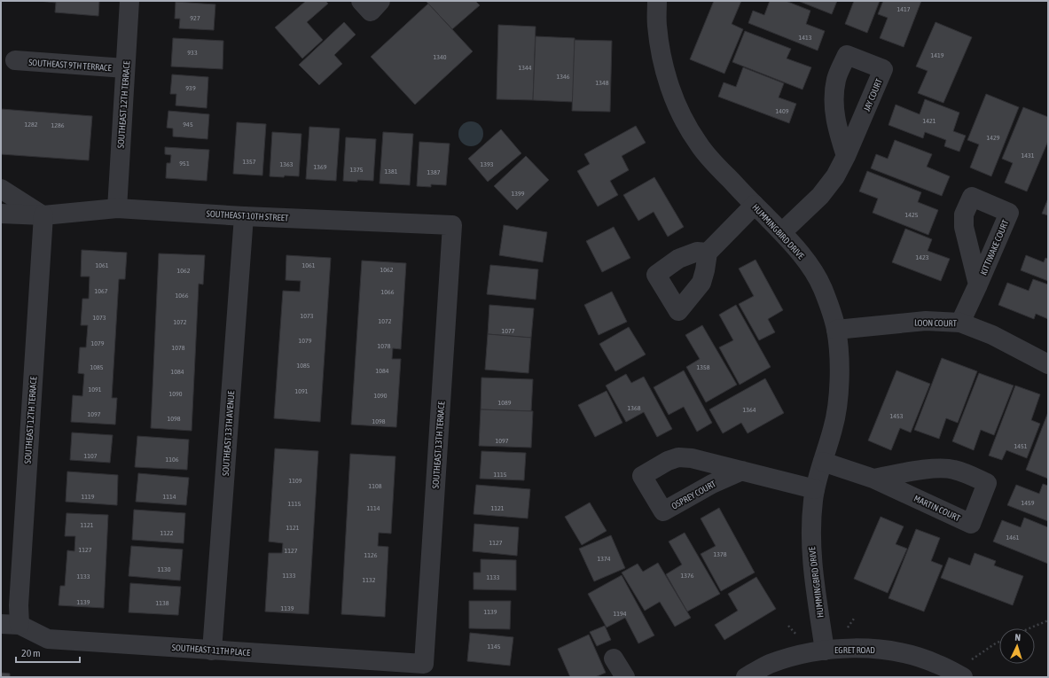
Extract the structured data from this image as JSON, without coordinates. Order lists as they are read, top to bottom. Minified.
{"streets":{"street":["SOUTHEAST 9TH TERRACE","SOUTHEAST 12TH TERRACE","SOUTHEAST 10TH STREET","HUMMINGBIRD DRIVE","KITTIWAKE COURT","LOON COURT","SOUTHEAST 13TH AVENUE","SOUTHEAST 13TH TERRACE","MARTIN COURT","SOUTHEAST 11TH PLACE","EGRET ROAD"]},"crossings":[["SOUTHEAST 9TH TERRACE","SOUTHEAST 12TH TERRACE"],["SOUTHEAST 12TH TERRACE","SOUTHEAST 10TH STREET"],["SOUTHEAST 12TH TERRACE","SOUTHEAST 11TH PLACE"],["SOUTHEAST 10TH STREET","SOUTHEAST 13TH AVENUE"],["SOUTHEAST 10TH STREET","SOUTHEAST 13TH TERRACE"],["HUMMINGBIRD DRIVE","LOON COURT"],["HUMMINGBIRD DRIVE","MARTIN COURT"],["HUMMINGBIRD DRIVE","EGRET ROAD"],["KITTIWAKE COURT","LOON COURT"],["SOUTHEAST 13TH AVENUE","SOUTHEAST 11TH PLACE"],["SOUTHEAST 13TH TERRACE","SOUTHEAST 11TH PLACE"]],"house_numbers":["1417","927","1413","933","1419","1340","1344","1346","1348","939","1409","1421","1282","945","1286","1429","1431","1357","951","1363","1393","1369","1375","1381","1387","1399","1425","1423","1061","1061","1062","1062","1067","1066","1066","1073","1073","1072","1072","1077","1079","1079","1078","1078","1085","1085","1358","1084","1084","1091","1091","1090","1090","1089","1368","1364","1097","1453","1098","1098","1097","1451","1107","1106","1115","1109","1108","1119","1114","1459","1115","1114","1121","1121","1121","1122","1461","1127","1127","1127","1378","1126","1374","1130","1133","1376","1133","1133","1132","1139","1138","1139","1139","1194","1145"],"scale_bar":"20 m","north":"top"}
